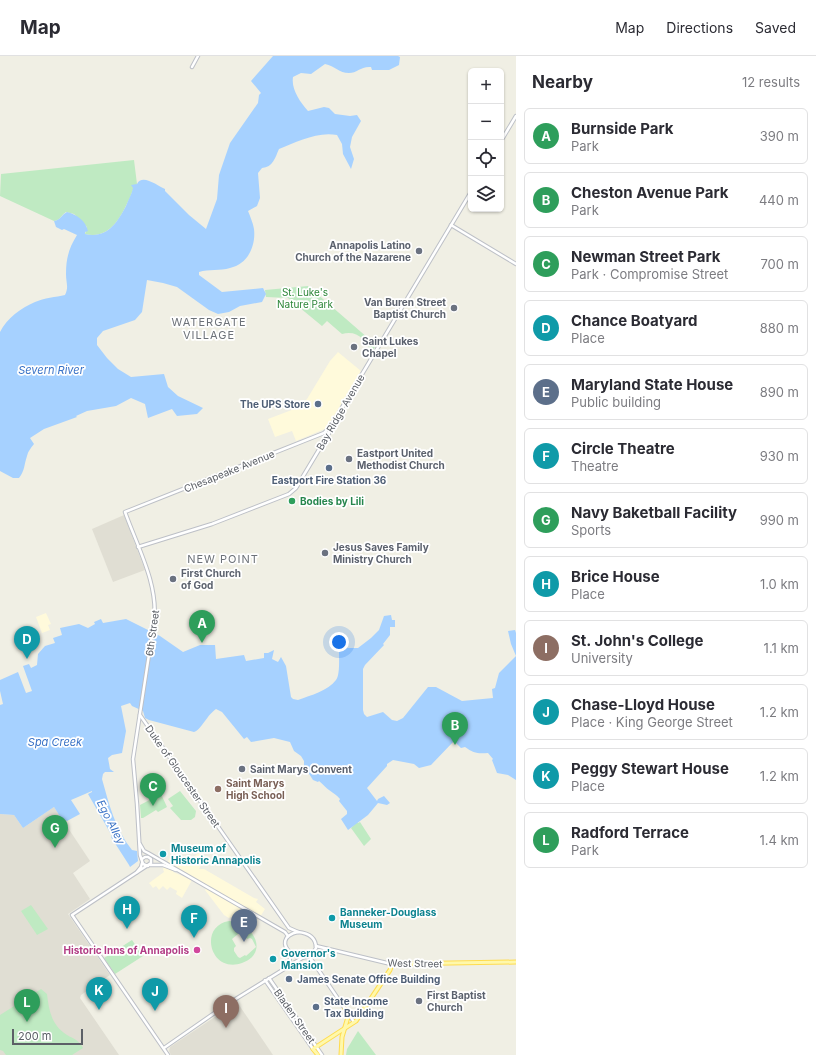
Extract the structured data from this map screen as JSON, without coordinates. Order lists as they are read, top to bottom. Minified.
{"streets":{"main road":["Bay Ridge Avenue","Chesapeake Avenue","6th Street","Duke of Gloucester Street","West Street","Bladen Street"]},"crossings":[["Bay Ridge Avenue","Chesapeake Avenue"],["Bay Ridge Avenue","6th Street"],["Chesapeake Avenue","6th Street"],["6th Street","Duke of Gloucester Street"],["Duke of Gloucester Street","West Street"]],"districts":["WATERGATE VILLAGE","NEW POINT"],"water":["Severn River","Spa Creek","Ego Alley"],"parks":["St. Luke's Nature Park"],"places":["Annapolis Latino Church of the Nazarene","Van Buren Street Baptist Church","Saint Lukes Chapel","The UPS Store","Eastport United Methodist Church","Eastport Fire Station 36","Bodies by Lili","Jesus Saves Family Ministry Church","First Church of God","Saint Marys Convent","Saint Marys High School","Museum of Historic Annapolis","Banneker-Douglass Museum","Historic Inns of Annapolis","Governor's Mansion","James Senate Office Building","First Baptist Church","State Income Tax Building"],"scale_bar":"200 m","page":{"header":"Map","nav":["Map","Directions","Saved"],"heading":["Nearby","12 results"],"map_buttons":["+","−"],"list":[{"mark":"A","name":"Burnside Park","note":"Park","value":"390 m"},{"mark":"B","name":"Cheston Avenue Park","note":"Park","value":"440 m"},{"mark":"C","name":"Newman Street Park","note":"Park · Compromise Street","value":"700 m"},{"mark":"D","name":"Chance Boatyard","note":"Place","value":"880 m"},{"mark":"E","name":"Maryland State House","note":"Public building","value":"890 m"},{"mark":"F","name":"Circle Theatre","note":"Theatre","value":"930 m"},{"mark":"G","name":"Navy Baketball Facility","note":"Sports","value":"990 m"},{"mark":"H","name":"Brice House","note":"Place","value":"1.0 km"},{"mark":"I","name":"St. John's College","note":"University","value":"1.1 km"},{"mark":"J","name":"Chase-Lloyd House","note":"Place · King George Street","value":"1.2 km"},{"mark":"K","name":"Peggy Stewart House","note":"Place","value":"1.2 km"},{"mark":"L","name":"Radford Terrace","note":"Park","value":"1.4 km"}],"pins":["A","D","B","C","G","H","F","E","K","J","L","I"],"scale":"200 m"}}
